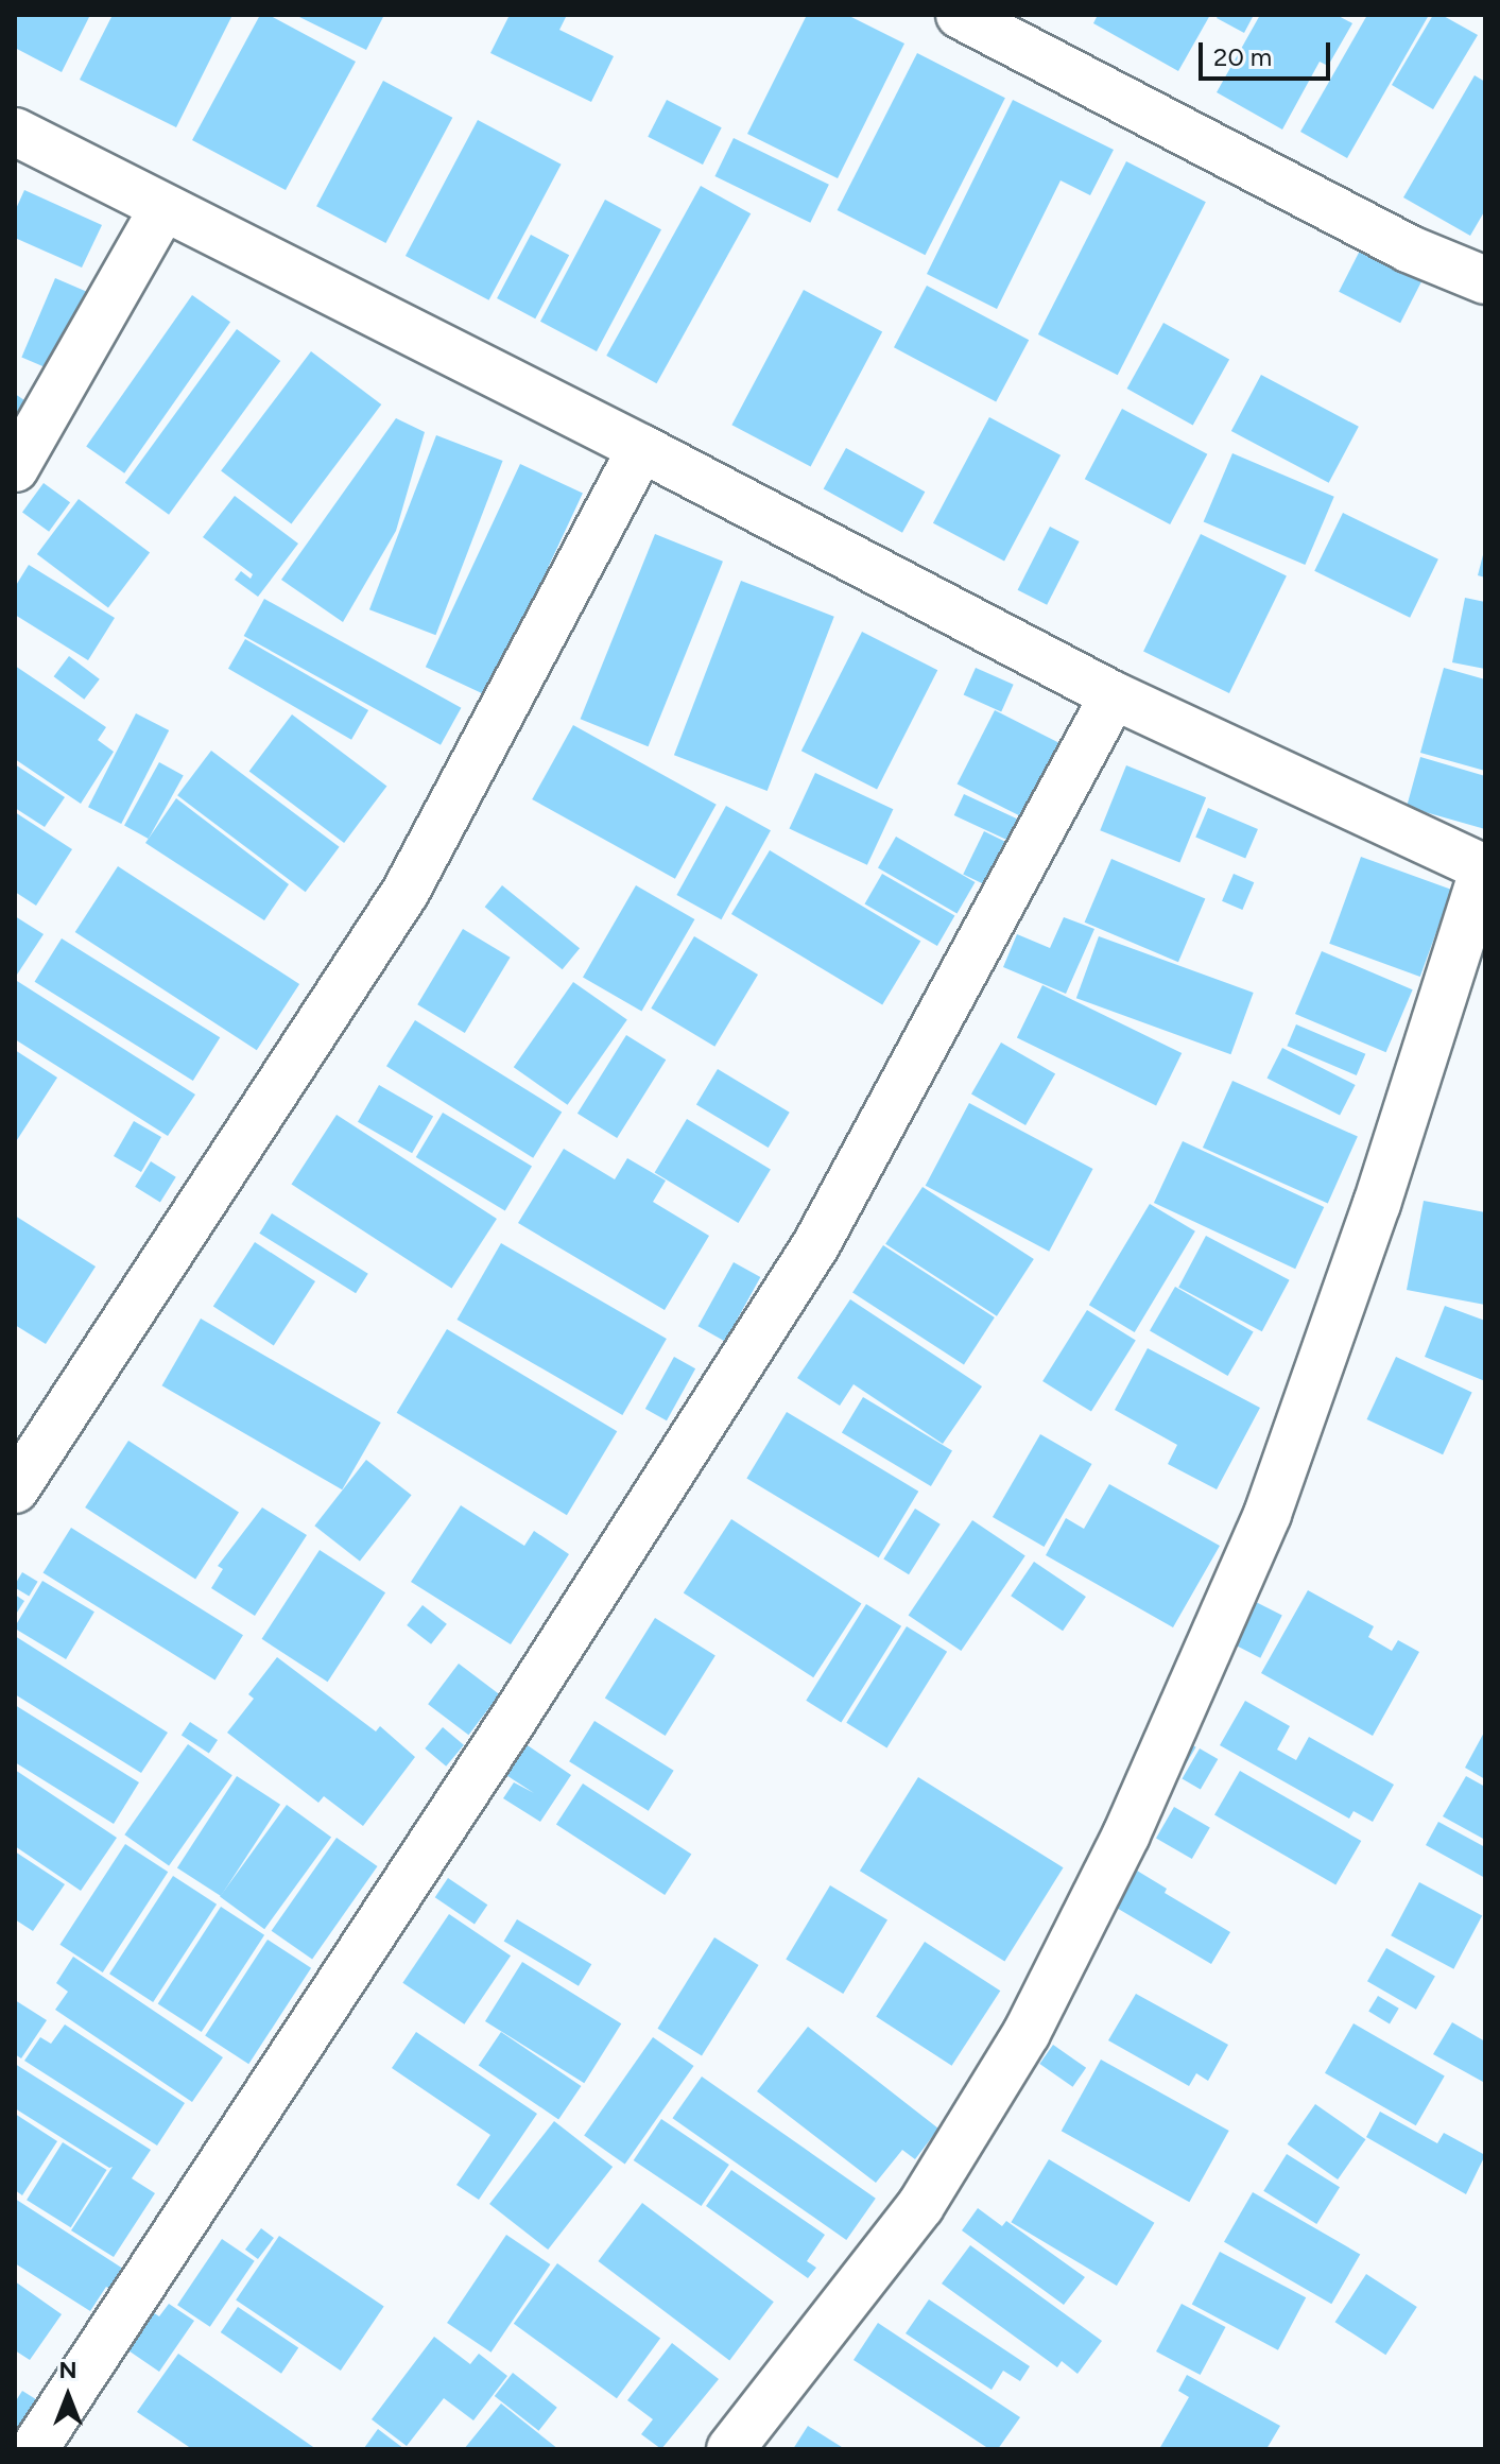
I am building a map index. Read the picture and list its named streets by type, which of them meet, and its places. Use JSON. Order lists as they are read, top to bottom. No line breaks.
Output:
{"scale_bar":"20 m","north":"top"}
